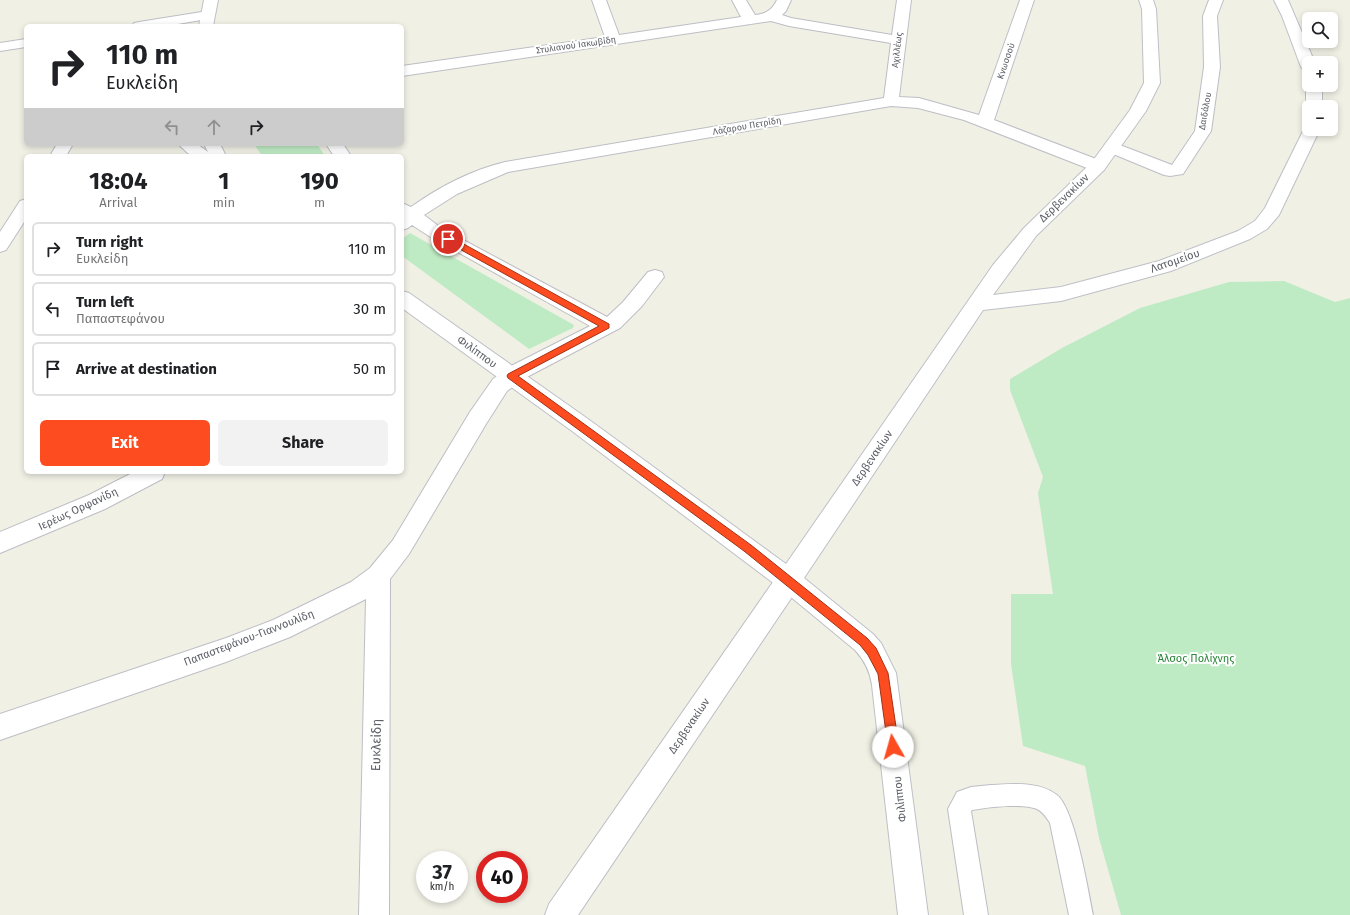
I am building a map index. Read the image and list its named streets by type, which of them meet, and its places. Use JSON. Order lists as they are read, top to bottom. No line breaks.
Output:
{"streets":{"street":["Στυλιανού Ιακωβίδη","Αχιλλέως","Κνωσσού","Δαιδάλου","Λάζαρου Πετρίδη","Δερβενακίων","Λατομείου","Φιλίππου","Ιερέως Ορφανίδη","Παπαστεφάνου-Γιαννουλίδη","Ευκλείδη"]},"crossings":[["Αχιλλέως","Λάζαρου Πετρίδη"],["Κνωσσού","Λάζαρου Πετρίδη"],["Δαιδάλου","Δερβενακίων"],["Λάζαρου Πετρίδη","Δερβενακίων"],["Δερβενακίων","Λατομείου"],["Δερβενακίων","Φιλίππου"],["Φιλίππου","Παπαστεφάνου-Γιαννουλίδη"],["Παπαστεφάνου-Γιαννουλίδη","Ευκλείδη"]],"parks":["Άλσος Πολίχνης"],"page":{"map_buttons":["+","−"],"turn":["110 m","Ευκλείδη"],"eta":["18:04","Arrival","1","min","190","m"],"list":[{"name":"Turn right","note":"Ευκλείδη","value":"110 m"},{"name":"Turn left","note":"Παπαστεφάνου","value":"30 m"},{"name":"Arrive at destination","value":"50 m"}],"buttons":["Exit","Share"],"speed":"37 km/h","limit":"40"}}
